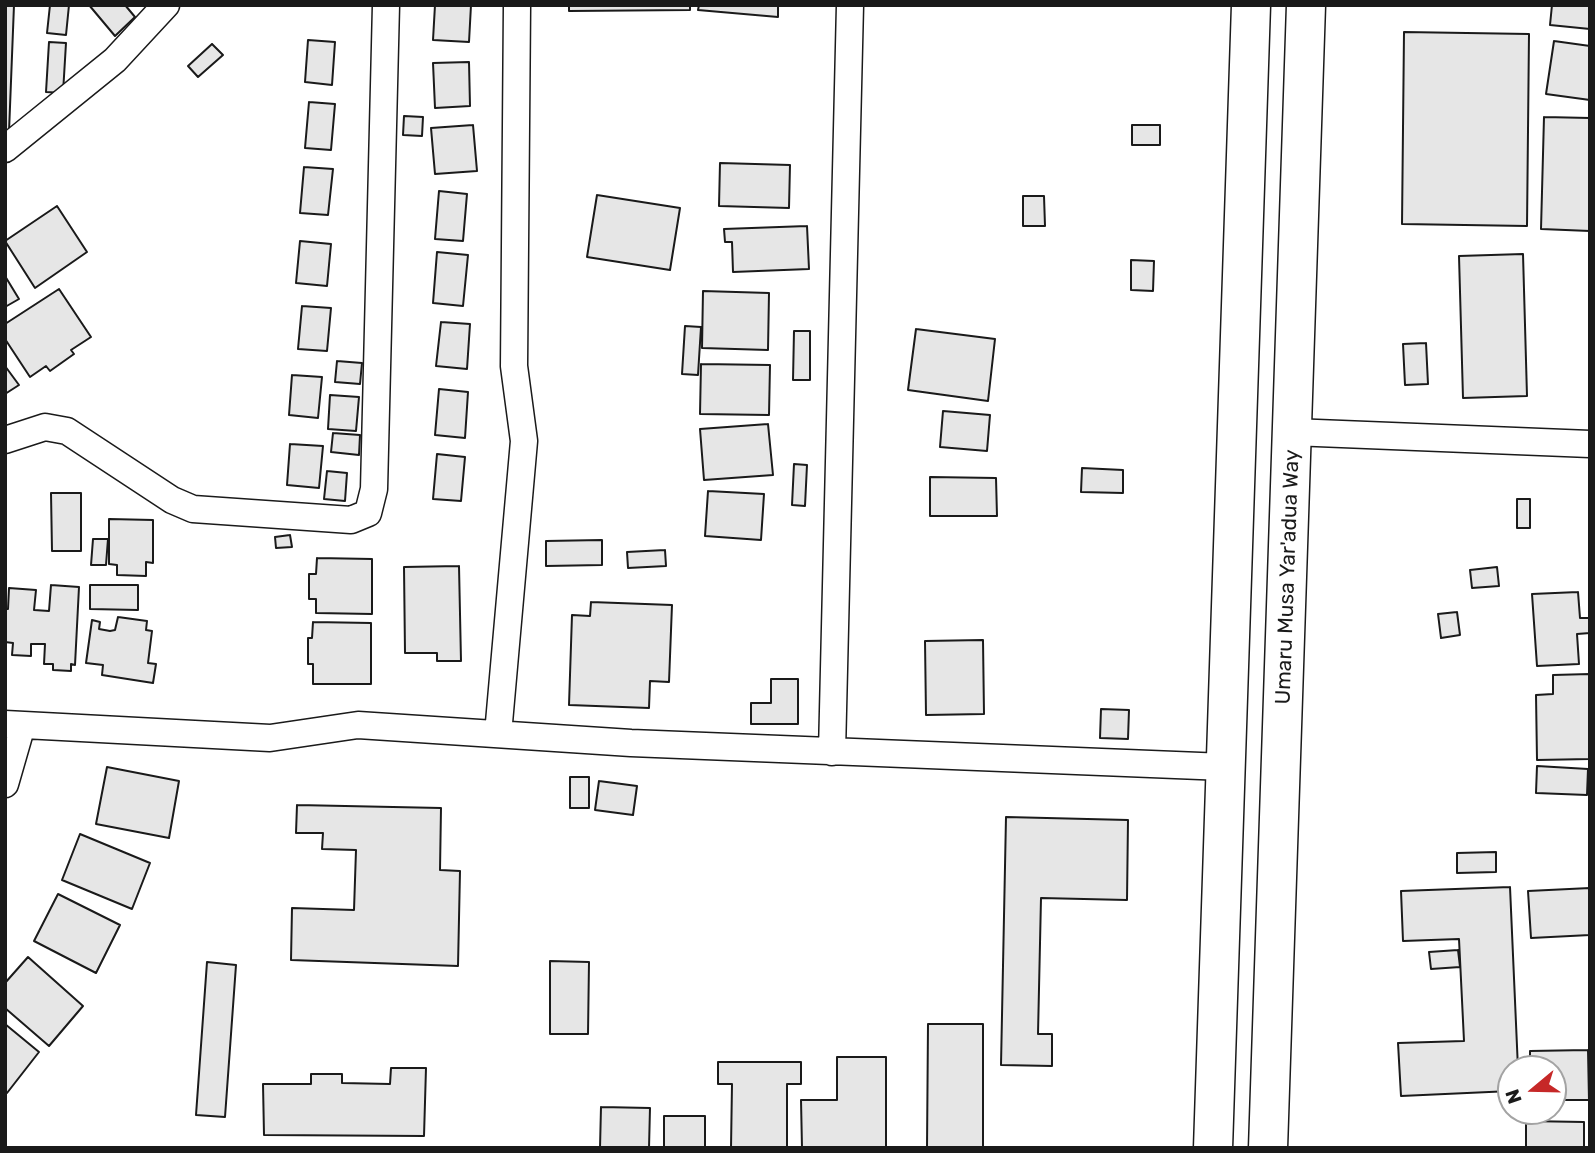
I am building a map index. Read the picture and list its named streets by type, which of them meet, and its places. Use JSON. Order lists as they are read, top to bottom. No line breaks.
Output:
{"streets":{"main road":["Umaru Musa Yar'adua Way"]},"north":"left"}
